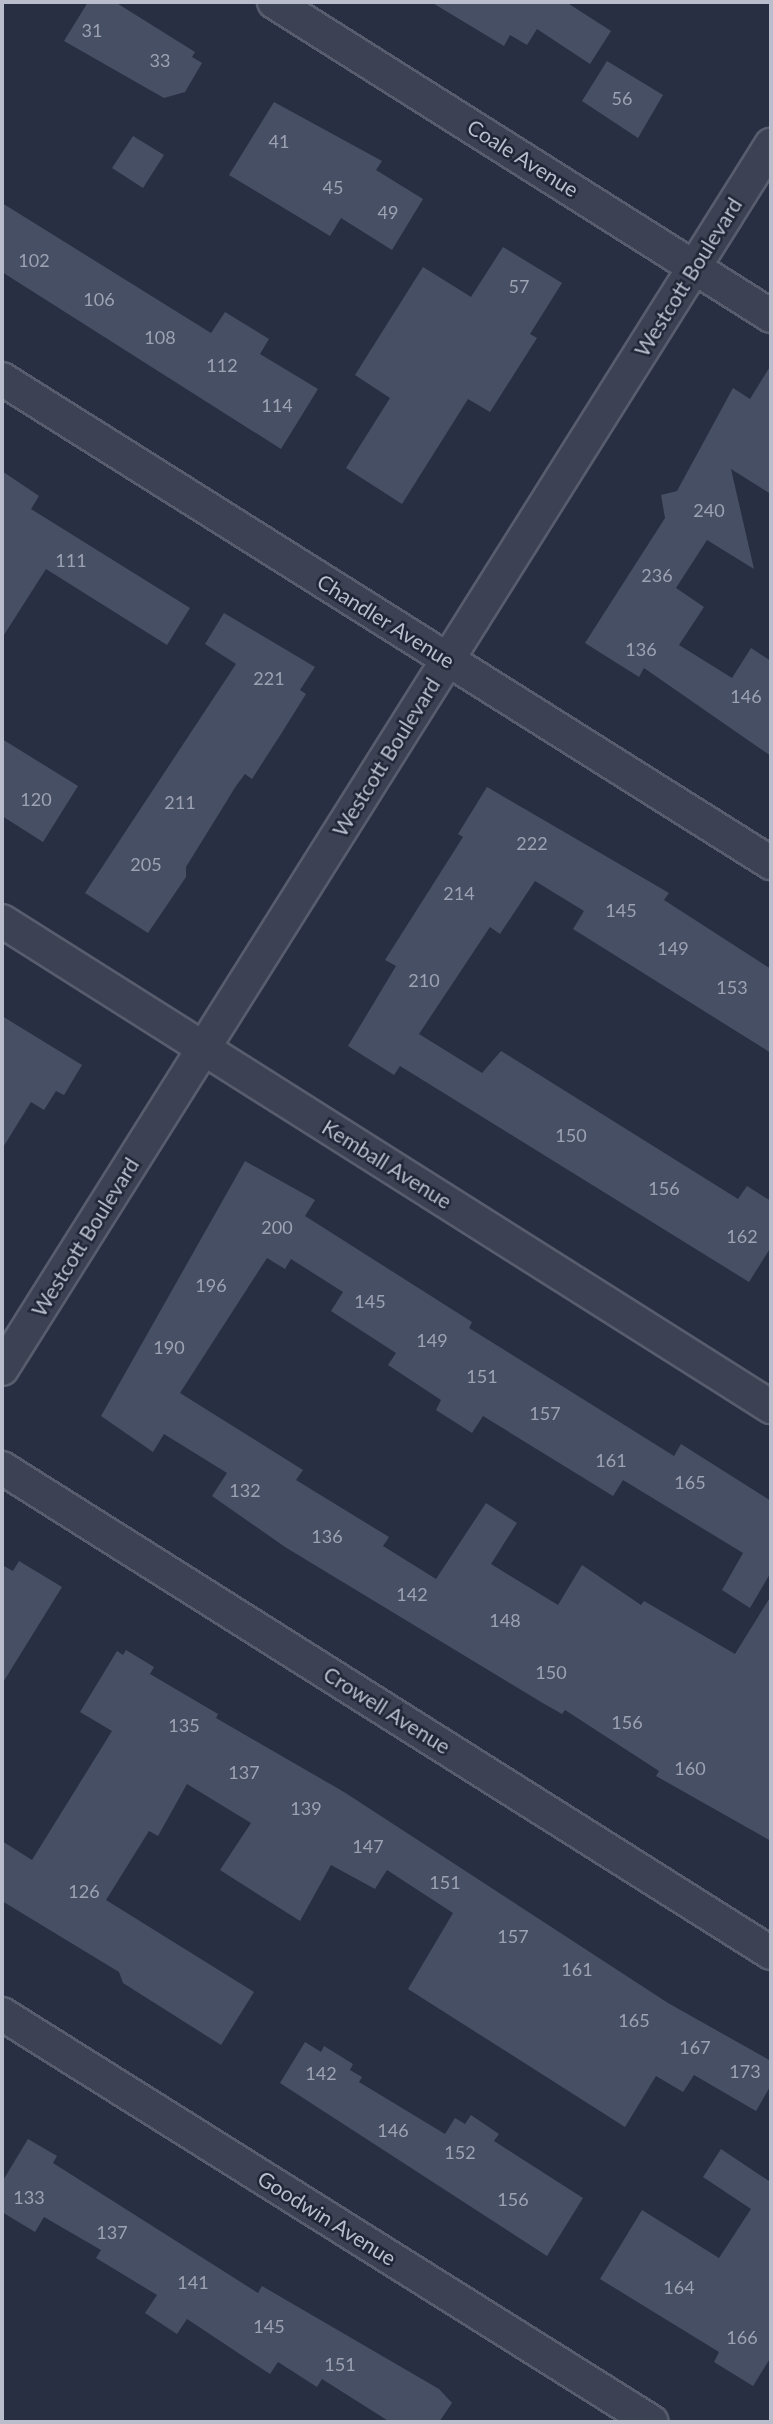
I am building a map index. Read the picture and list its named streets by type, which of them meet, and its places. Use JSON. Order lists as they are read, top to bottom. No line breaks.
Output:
{"streets":{"street":["Coale Avenue","Westcott Boulevard","Chandler Avenue","Kemball Avenue","Crowell Avenue","Goodwin Avenue"]},"crossings":[["Coale Avenue","Westcott Boulevard"],["Westcott Boulevard","Chandler Avenue"],["Westcott Boulevard","Kemball Avenue"]],"house_numbers":["31","33","56","41","45","49","102","57","106","108","112","114","240","111","236","136","221","146","120","211","222","205","214","145","149","210","153","150","156","200","162","196","145","149","190","151","157","161","165","132","136","142","148","150","156","135","160","137","139","147","151","126","157","161","165","167","173","142","146","152","133","156","137","141","164","145","166","151"]}
